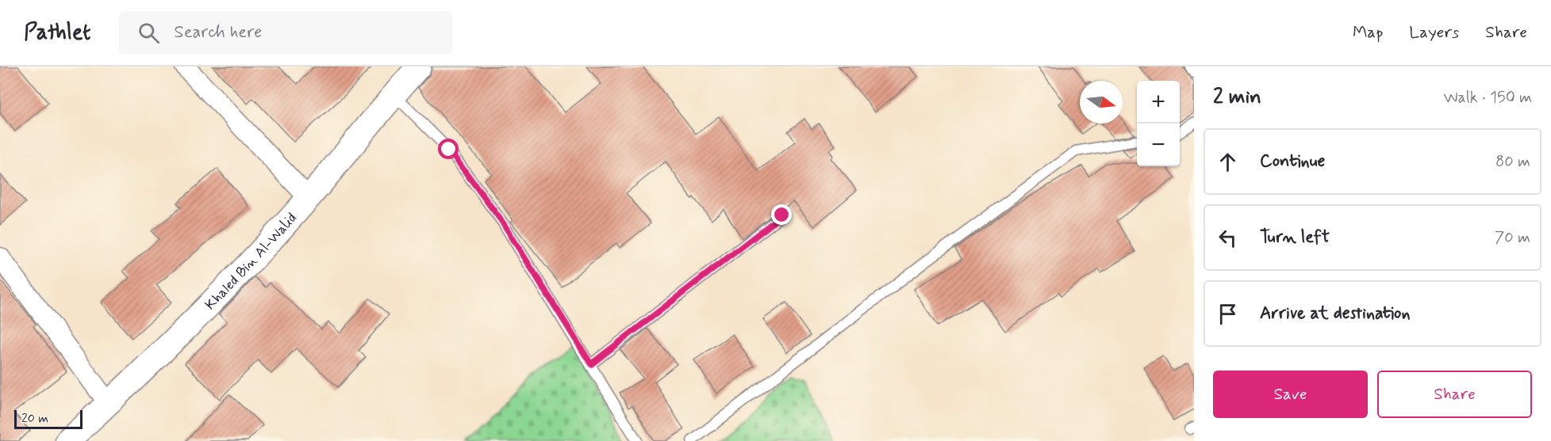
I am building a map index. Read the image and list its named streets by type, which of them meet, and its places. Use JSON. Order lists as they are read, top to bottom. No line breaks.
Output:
{"streets":{"street":["Khaled Bin Al-Walid"]},"scale_bar":"20 m","north":"right","page":{"header":"Pathlet","search":"Search here","nav":["Map","Layers","Share"],"heading":["2 min","Walk · 150 m"],"map_buttons":["+","−"],"list":[["Continue","80 m"],["Turn left","70 m"],"Arrive at destination"],"buttons":["Save","Share"],"scale":"20 m"}}
